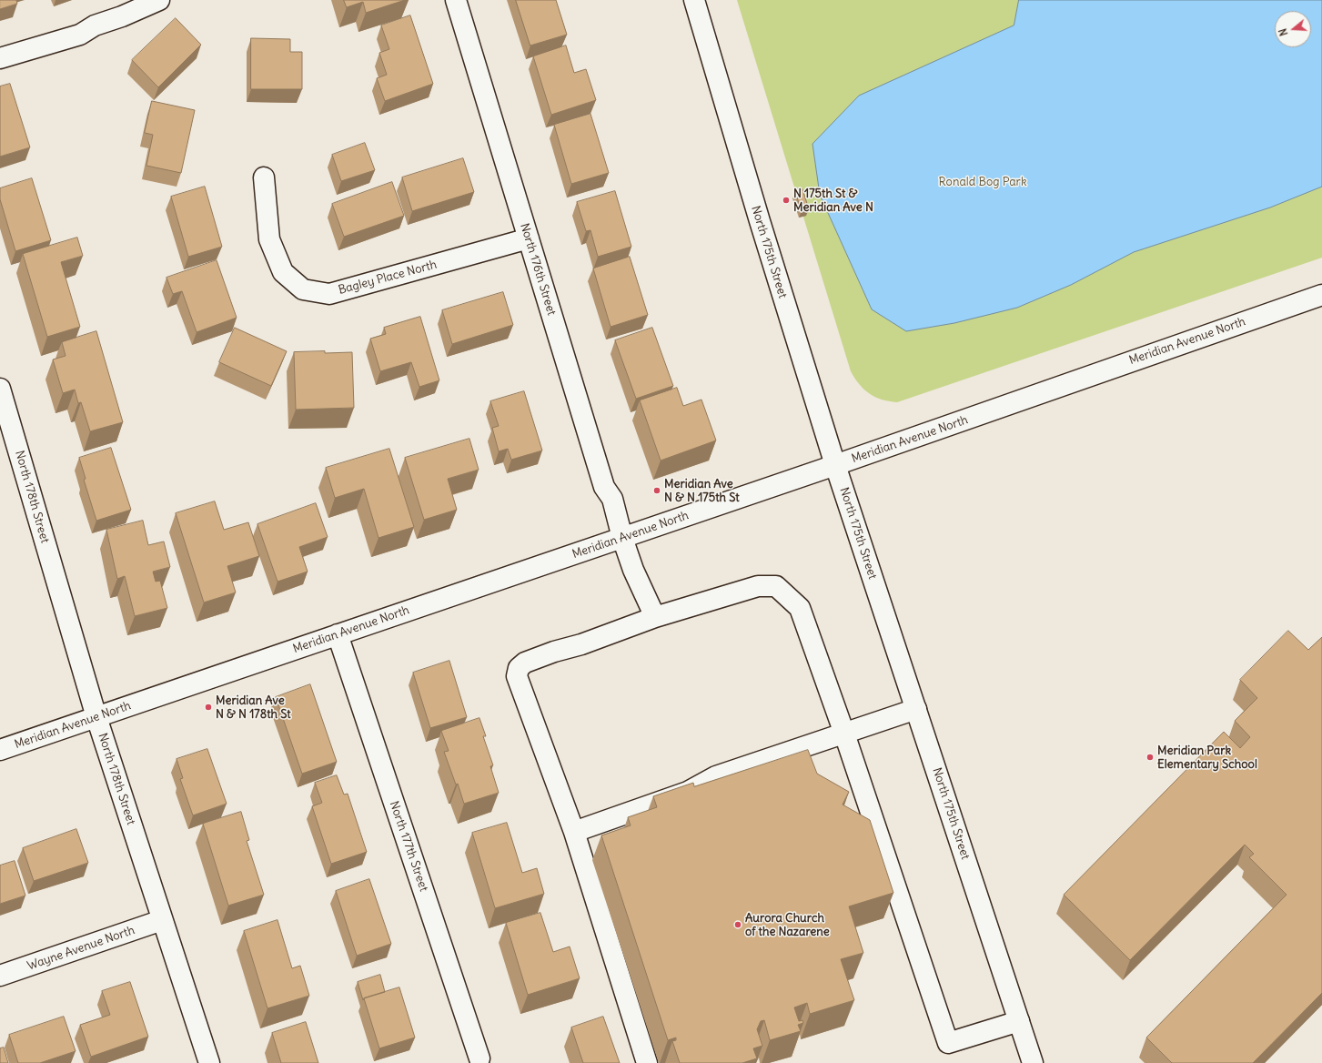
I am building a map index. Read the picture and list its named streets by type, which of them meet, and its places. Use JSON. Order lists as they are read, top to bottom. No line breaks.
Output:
{"streets":{"street":["North 175th Street","North 176th Street","Bagley Place North","Meridian Avenue North","North 178th Street","North 177th Street","Wayne Avenue North"]},"crossings":[["North 175th Street","Meridian Avenue North"],["North 176th Street","Bagley Place North"],["North 176th Street","Meridian Avenue North"],["Meridian Avenue North","North 178th Street"],["Meridian Avenue North","North 177th Street"],["North 178th Street","Wayne Avenue North"]],"parks":["Ronald Bog Park"],"places":["N 175th St & Meridian Ave N","Meridian Ave N & N 175th St","Meridian Ave N & N 178th St","Meridian Park Elementary School","Aurora Church of the Nazarene"],"north":"left"}
